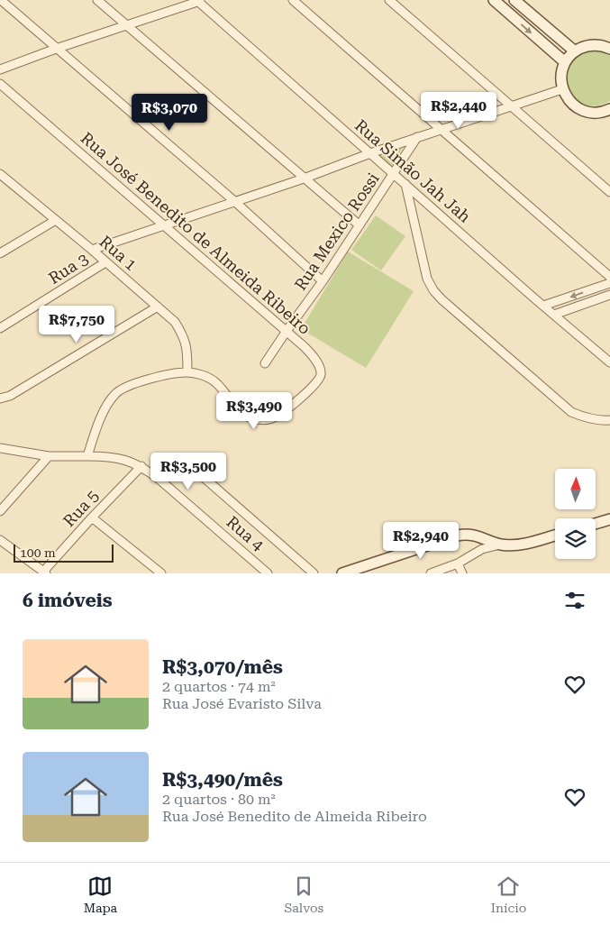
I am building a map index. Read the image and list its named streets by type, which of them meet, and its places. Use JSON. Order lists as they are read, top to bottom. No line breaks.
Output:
{"streets":{"street":["Rua Simão Jah Jah","Rua Mexico Rossi","Rua José Benedito de Almeida Ribeiro","Rua 1","Rua 3","Rua 5","Rua 4"]},"crossings":[["Rua Simão Jah Jah","Rua Mexico Rossi"],["Rua Mexico Rossi","Rua José Benedito de Almeida Ribeiro"],["Rua José Benedito de Almeida Ribeiro","Rua 1"],["Rua 1","Rua 3"],["Rua 5","Rua 4"]],"scale_bar":"100 m","north":"top","page":{"price":["R$2,440","R$3,070","R$7,750","R$3,490","R$3,500","R$2,940"],"scale":"100 m","heading":"6 imóveis","list":[{"name":"R$3,070/mês","note":"2 quartos · 74 m² · Rua José Evaristo Silva"},{"name":"R$3,490/mês","note":"2 quartos · 80 m² · Rua José Benedito de Almeida Ribeiro"}],"tabs":["Mapa","Salvos","Início"]}}
